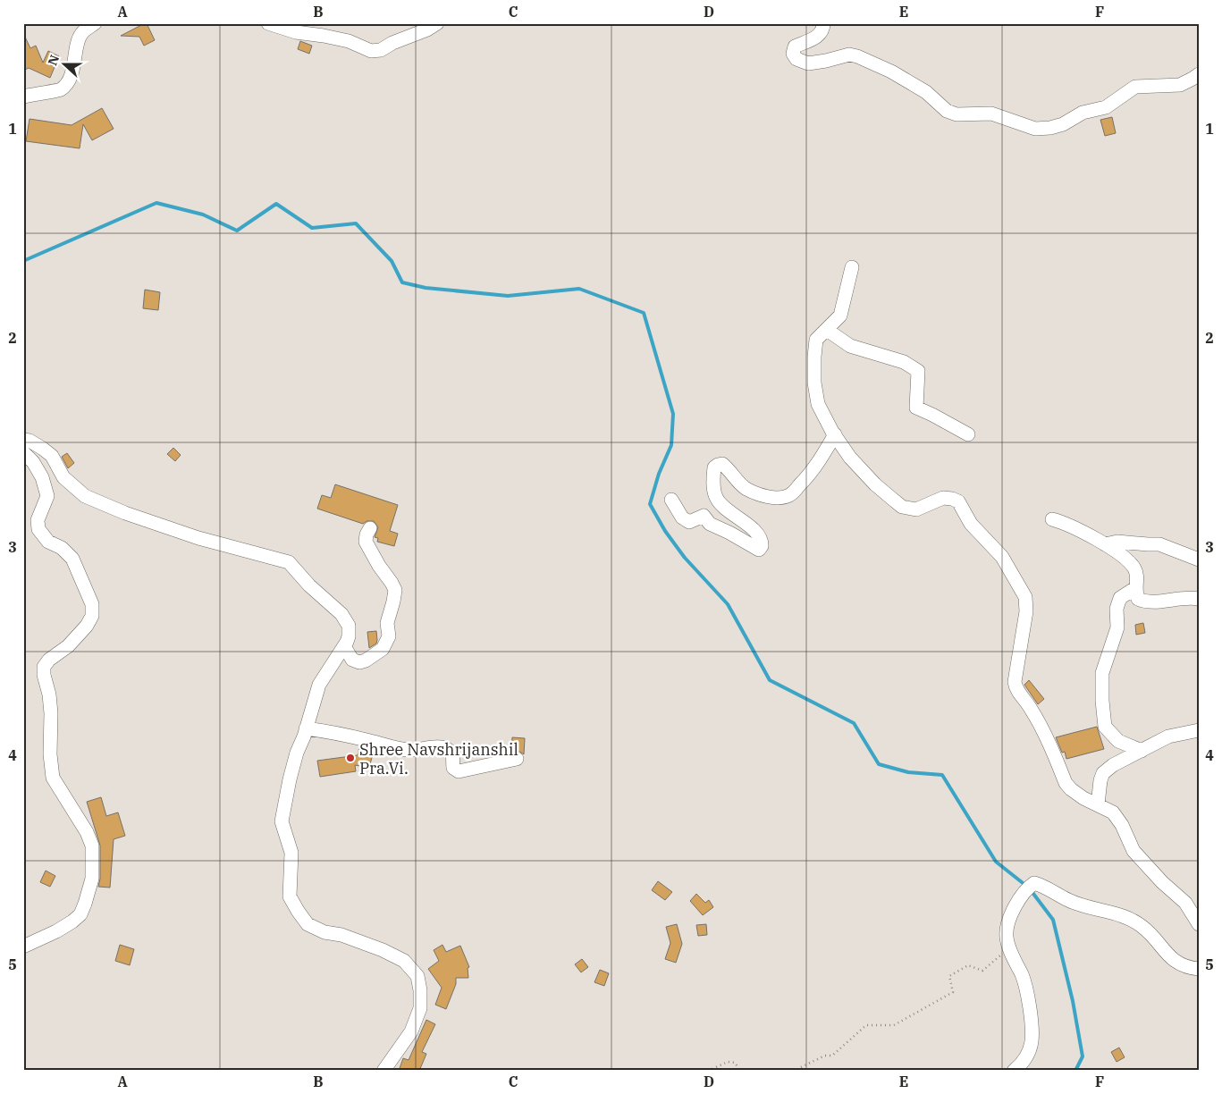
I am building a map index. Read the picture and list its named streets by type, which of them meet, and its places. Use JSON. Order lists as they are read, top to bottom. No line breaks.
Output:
{"places":["Shree Navshrijanshil Pra.Vi."],"north":"left","grid":{"columns":["A","B","C","D","E","F"],"rows":["1","2","3","4","5"]}}
